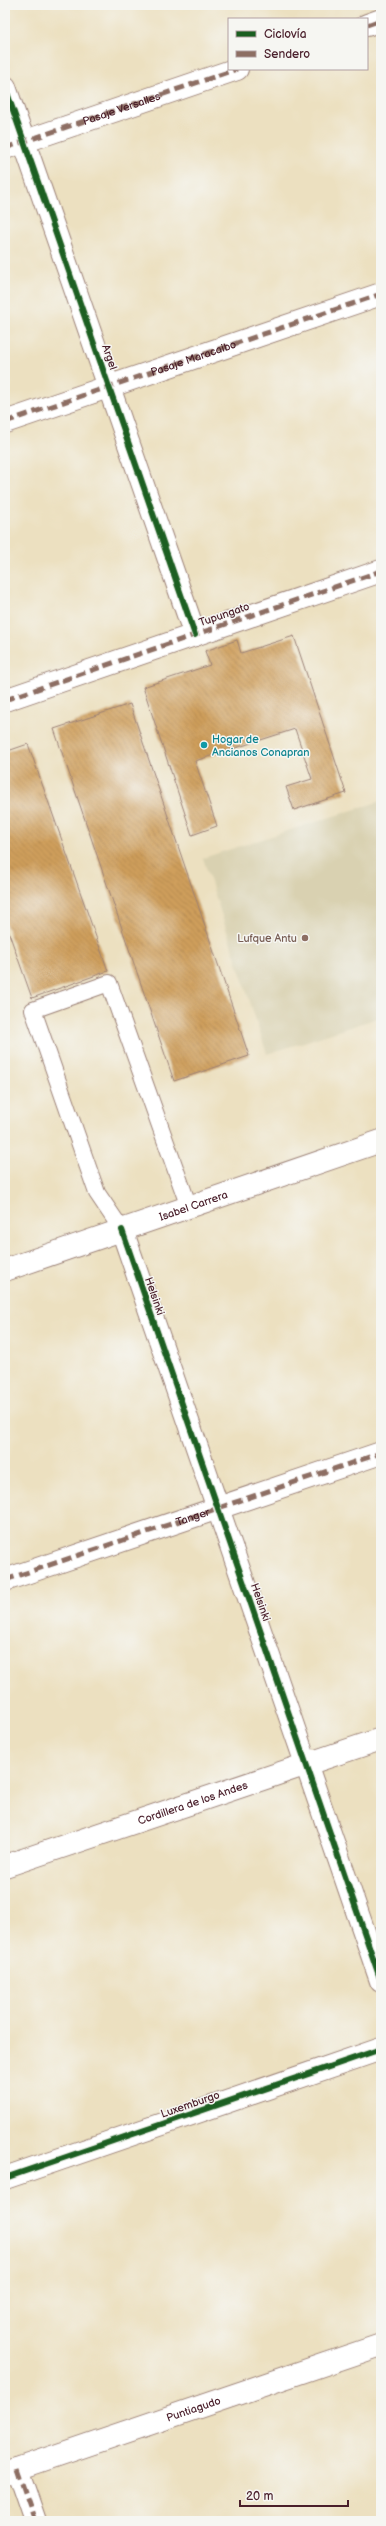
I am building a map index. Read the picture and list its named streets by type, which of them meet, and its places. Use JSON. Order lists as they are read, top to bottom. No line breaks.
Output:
{"streets":{"street":["Pasaje Versalles","Argel","Pasaje Maracaibo","Tupungato","Isabel Carrera","Helsinki","Tanger","Cordillera de los Andes","Luxemburgo","Puntiagudo"]},"crossings":[["Pasaje Versalles","Argel"],["Argel","Pasaje Maracaibo"],["Argel","Tupungato"],["Isabel Carrera","Helsinki"],["Helsinki","Tanger"],["Helsinki","Cordillera de los Andes"]],"places":["Hogar de Ancianos Conapran","Lufque Antu"],"legend":["Ciclovía","Sendero"],"scale_bar":"20 m"}
